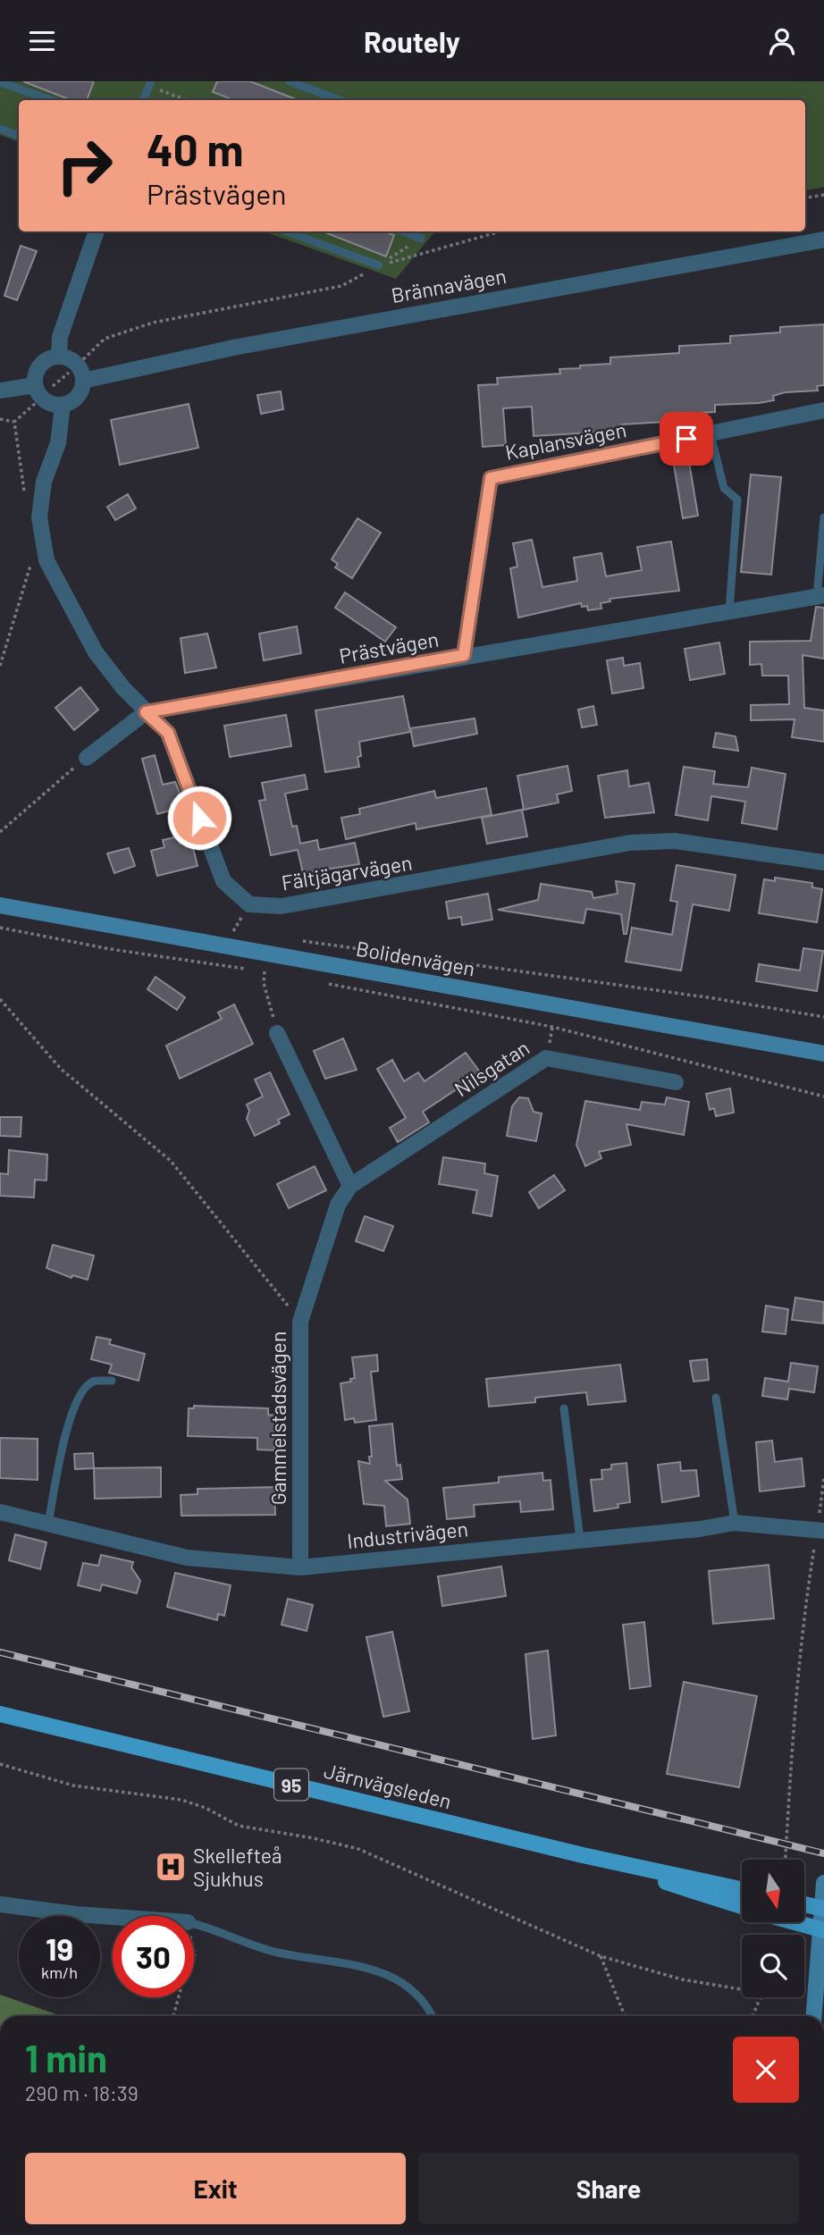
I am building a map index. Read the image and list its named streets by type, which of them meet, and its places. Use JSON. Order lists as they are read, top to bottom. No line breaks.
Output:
{"streets":{"main road":["Bolidenvägen","95","Järnvägsleden"],"street":["Brännavägen","Kaplansvägen","Prästvägen","Fältjägarvägen","Nilsgatan","Gammelstadsvägen","Industrivägen"]},"crossings":[["Brännavägen","Fältjägarvägen"],["Kaplansvägen","Prästvägen"],["Prästvägen","Fältjägarvägen"],["Nilsgatan","Gammelstadsvägen"],["Gammelstadsvägen","Industrivägen"]],"places":{"hospital":["Skellefteå Sjukhus"]},"north":"bottom","page":{"header":"Routely","turn":["40 m","Prästvägen"],"speed":"19 km/h","limit":"30","heading":["1 min","290 m · 18:39"],"buttons":["Exit","Share"]}}
